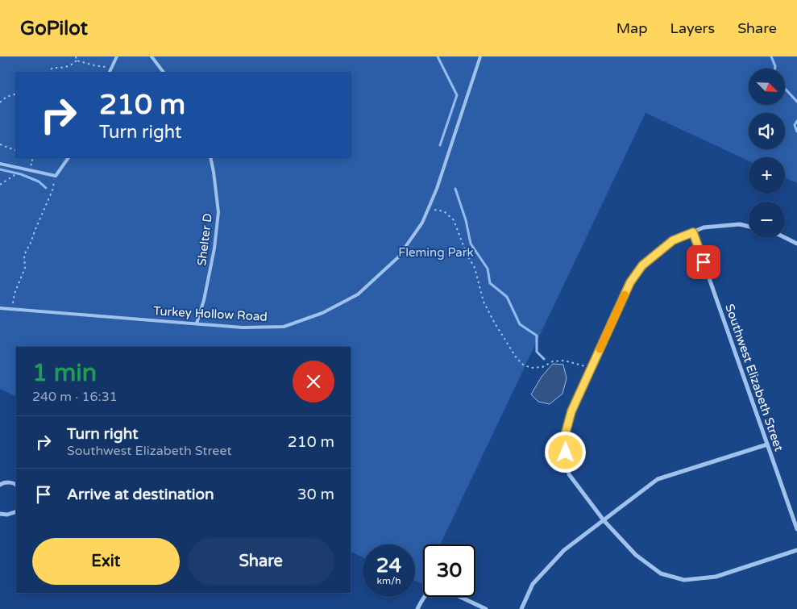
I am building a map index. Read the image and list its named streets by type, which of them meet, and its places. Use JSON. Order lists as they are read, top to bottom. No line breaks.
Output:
{"streets":{"street":["Southwest Elizabeth Street"],"lane":["Shelter D","Turkey Hollow Road"]},"crossings":[["Shelter D","Turkey Hollow Road"]],"parks":["Fleming Park"],"north":"bottom right","page":{"header":"GoPilot","nav":["Map","Layers","Share"],"map_buttons":["+","−"],"turn":["210 m","Turn right"],"heading":["1 min","240 m · 16:31"],"list":[{"name":"Turn right","note":"Southwest Elizabeth Street","value":"210 m"},{"name":"Arrive at destination","value":"30 m"}],"buttons":["Exit","Share"],"speed":"24 km/h","limit":"30"}}
